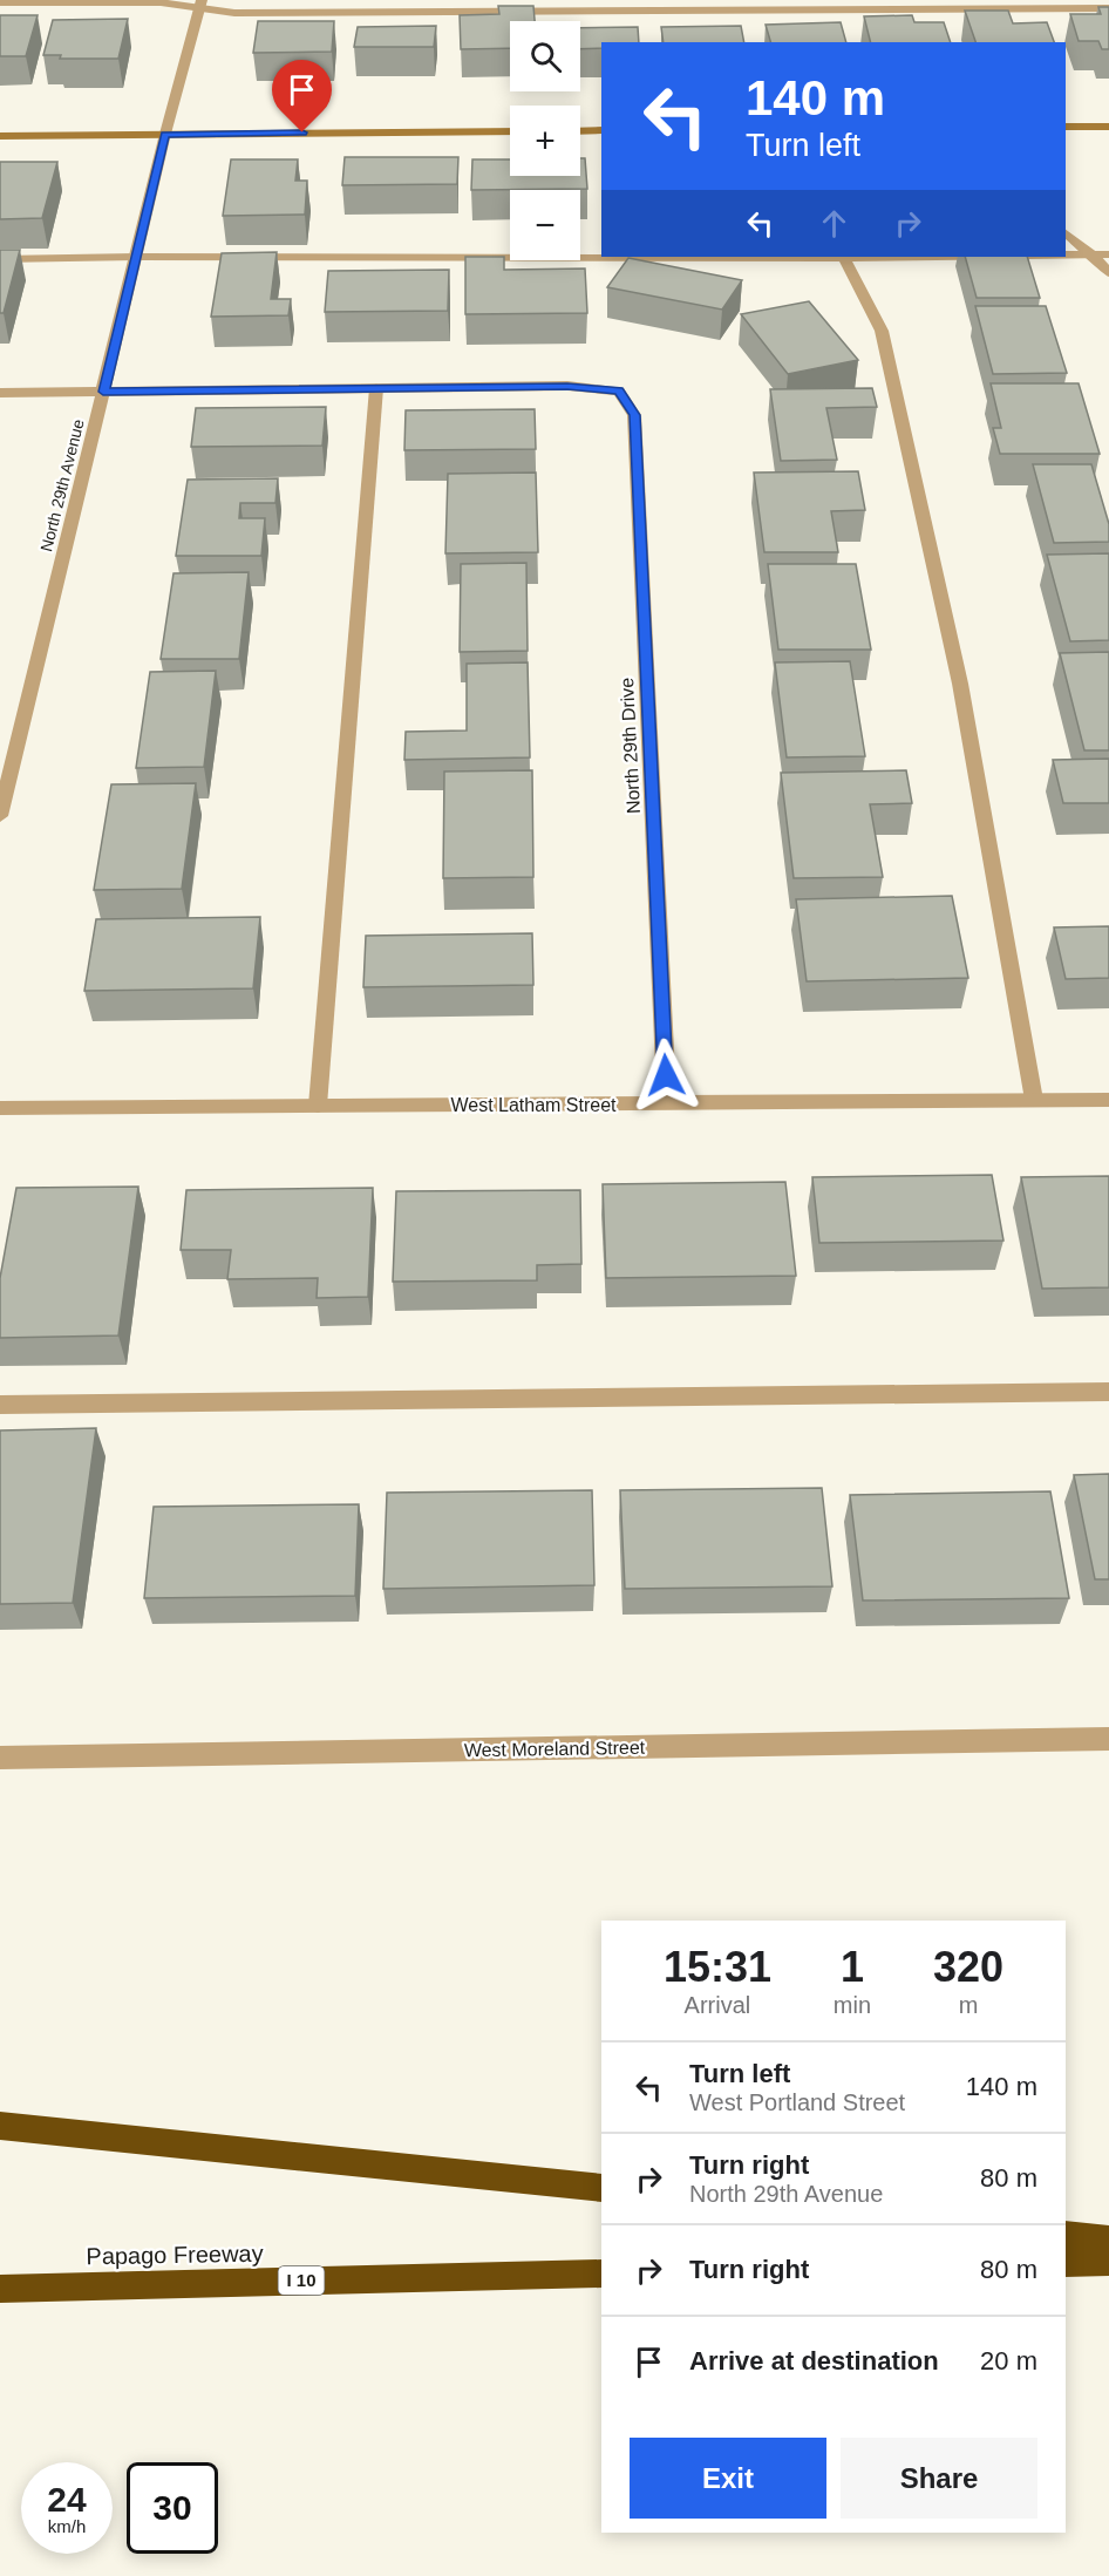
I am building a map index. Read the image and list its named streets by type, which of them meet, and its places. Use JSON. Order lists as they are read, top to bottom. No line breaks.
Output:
{"streets":{"highway":["Papago Freeway","I 10"],"street":["North 29th Avenue","North 29th Drive","West Latham Street","West Moreland Street"]},"crossings":[["North 29th Drive","West Latham Street"]],"page":{"map_buttons":["+","−"],"turn":["140 m","Turn left"],"eta":["15:31","Arrival","1","min","320","m"],"list":[{"name":"Turn left","note":"West Portland Street","value":"140 m"},{"name":"Turn right","note":"North 29th Avenue","value":"80 m"},{"name":"Turn right","value":"80 m"},{"name":"Arrive at destination","value":"20 m"}],"buttons":["Exit","Share"],"speed":"24 km/h","limit":"30"}}
